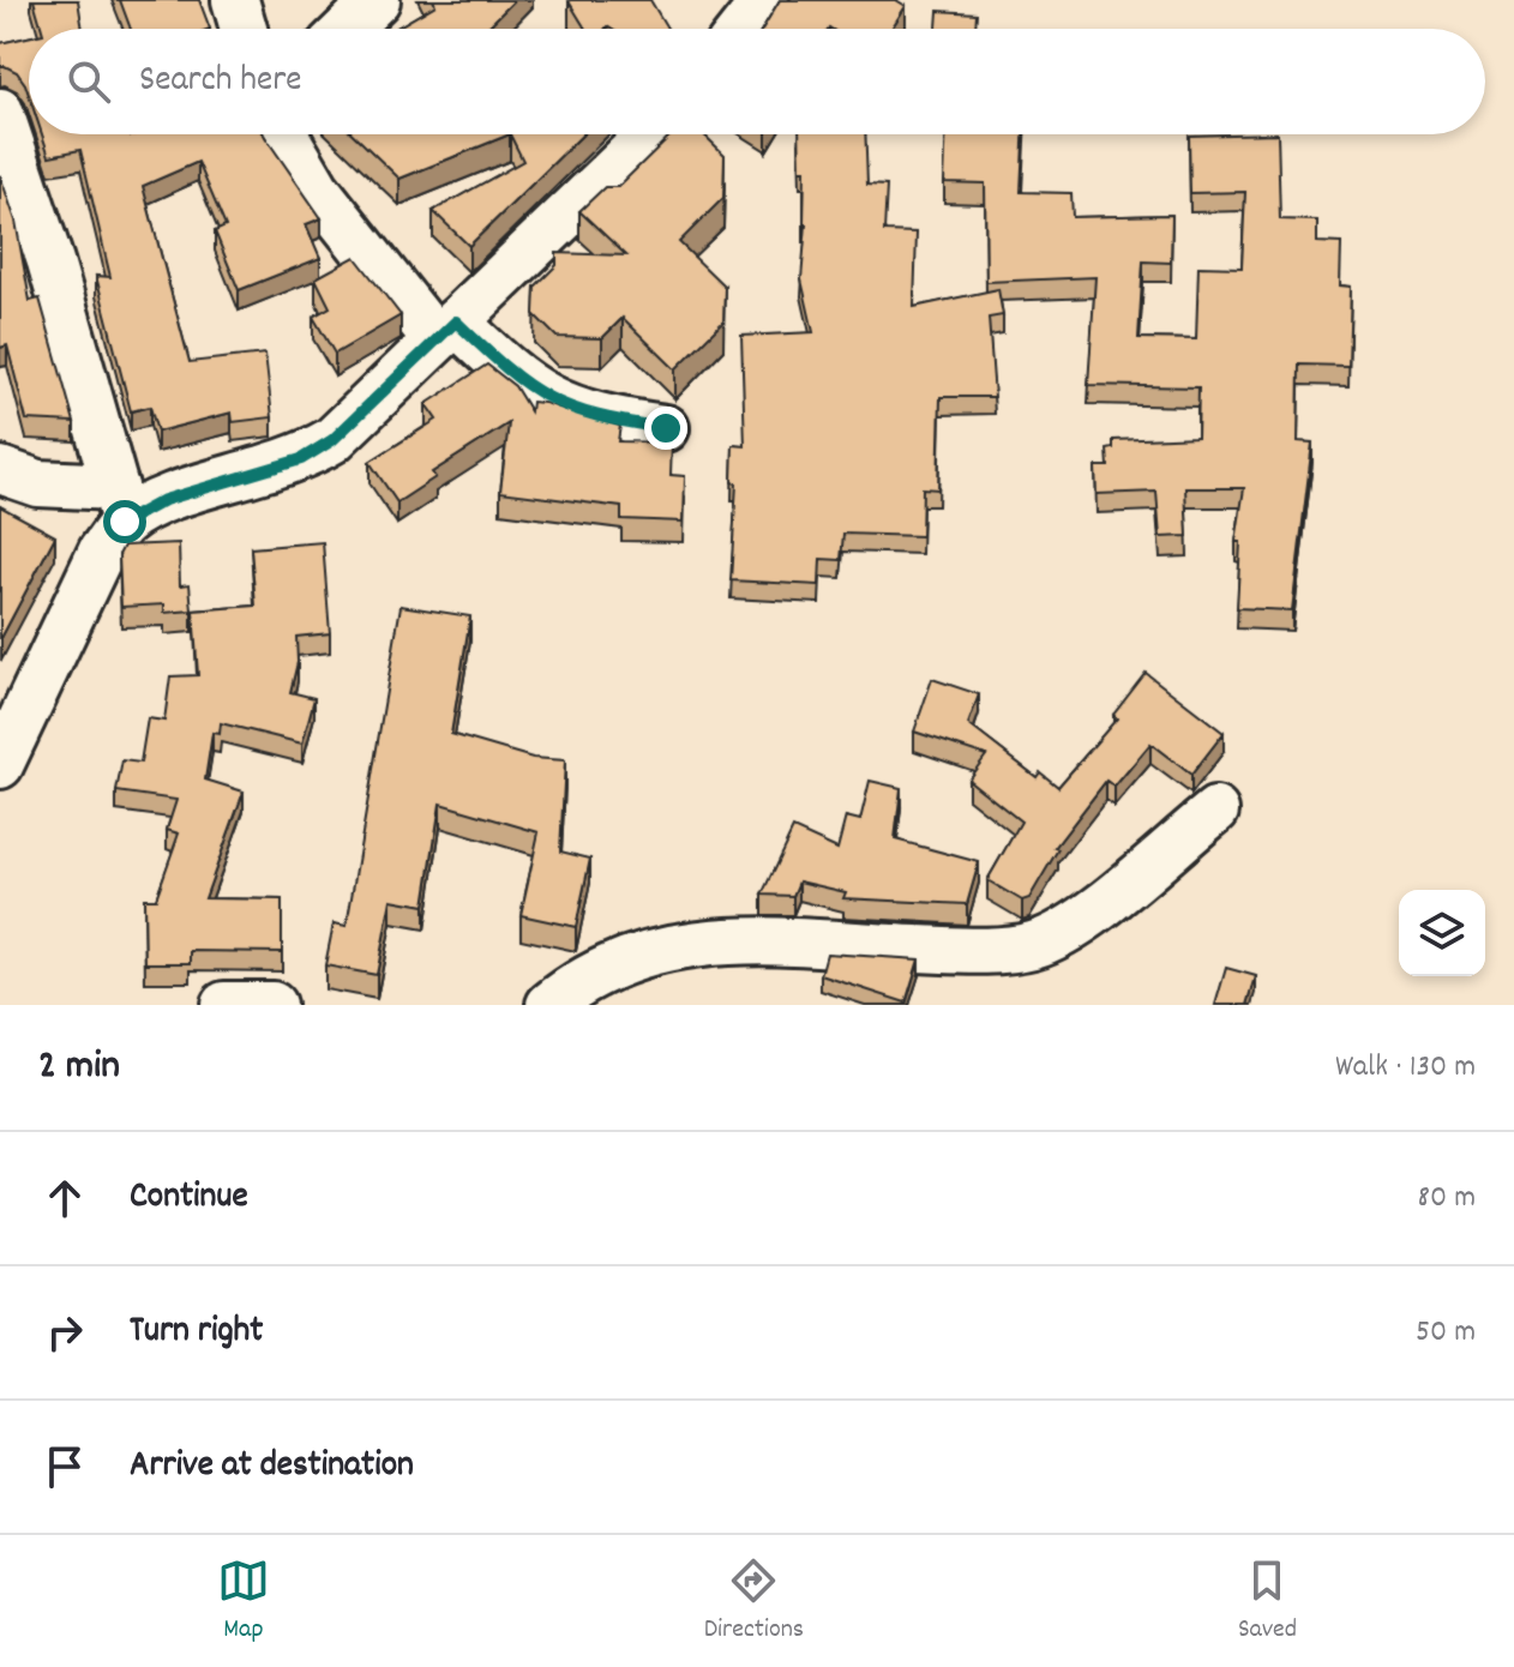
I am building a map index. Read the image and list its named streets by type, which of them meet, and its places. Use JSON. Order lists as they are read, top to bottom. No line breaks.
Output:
{"page":{"search":"Search here","heading":["2 min","Walk · 130 m"],"list":[["Continue","80 m"],["Turn right","50 m"],"Arrive at destination"],"nav":["Map","Directions","Saved"]}}
